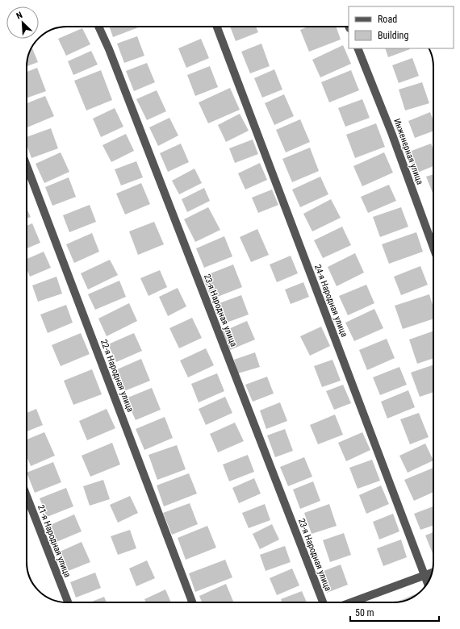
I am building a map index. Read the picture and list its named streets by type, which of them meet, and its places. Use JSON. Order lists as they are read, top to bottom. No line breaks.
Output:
{"streets":{"street":["Инженерная улица","24-я Народная улица","23-я Народная улица","22-я Народная улица","21-я Народная улица"]},"legend":["Road","Building"],"scale_bar":"50 m","north":"top left"}
